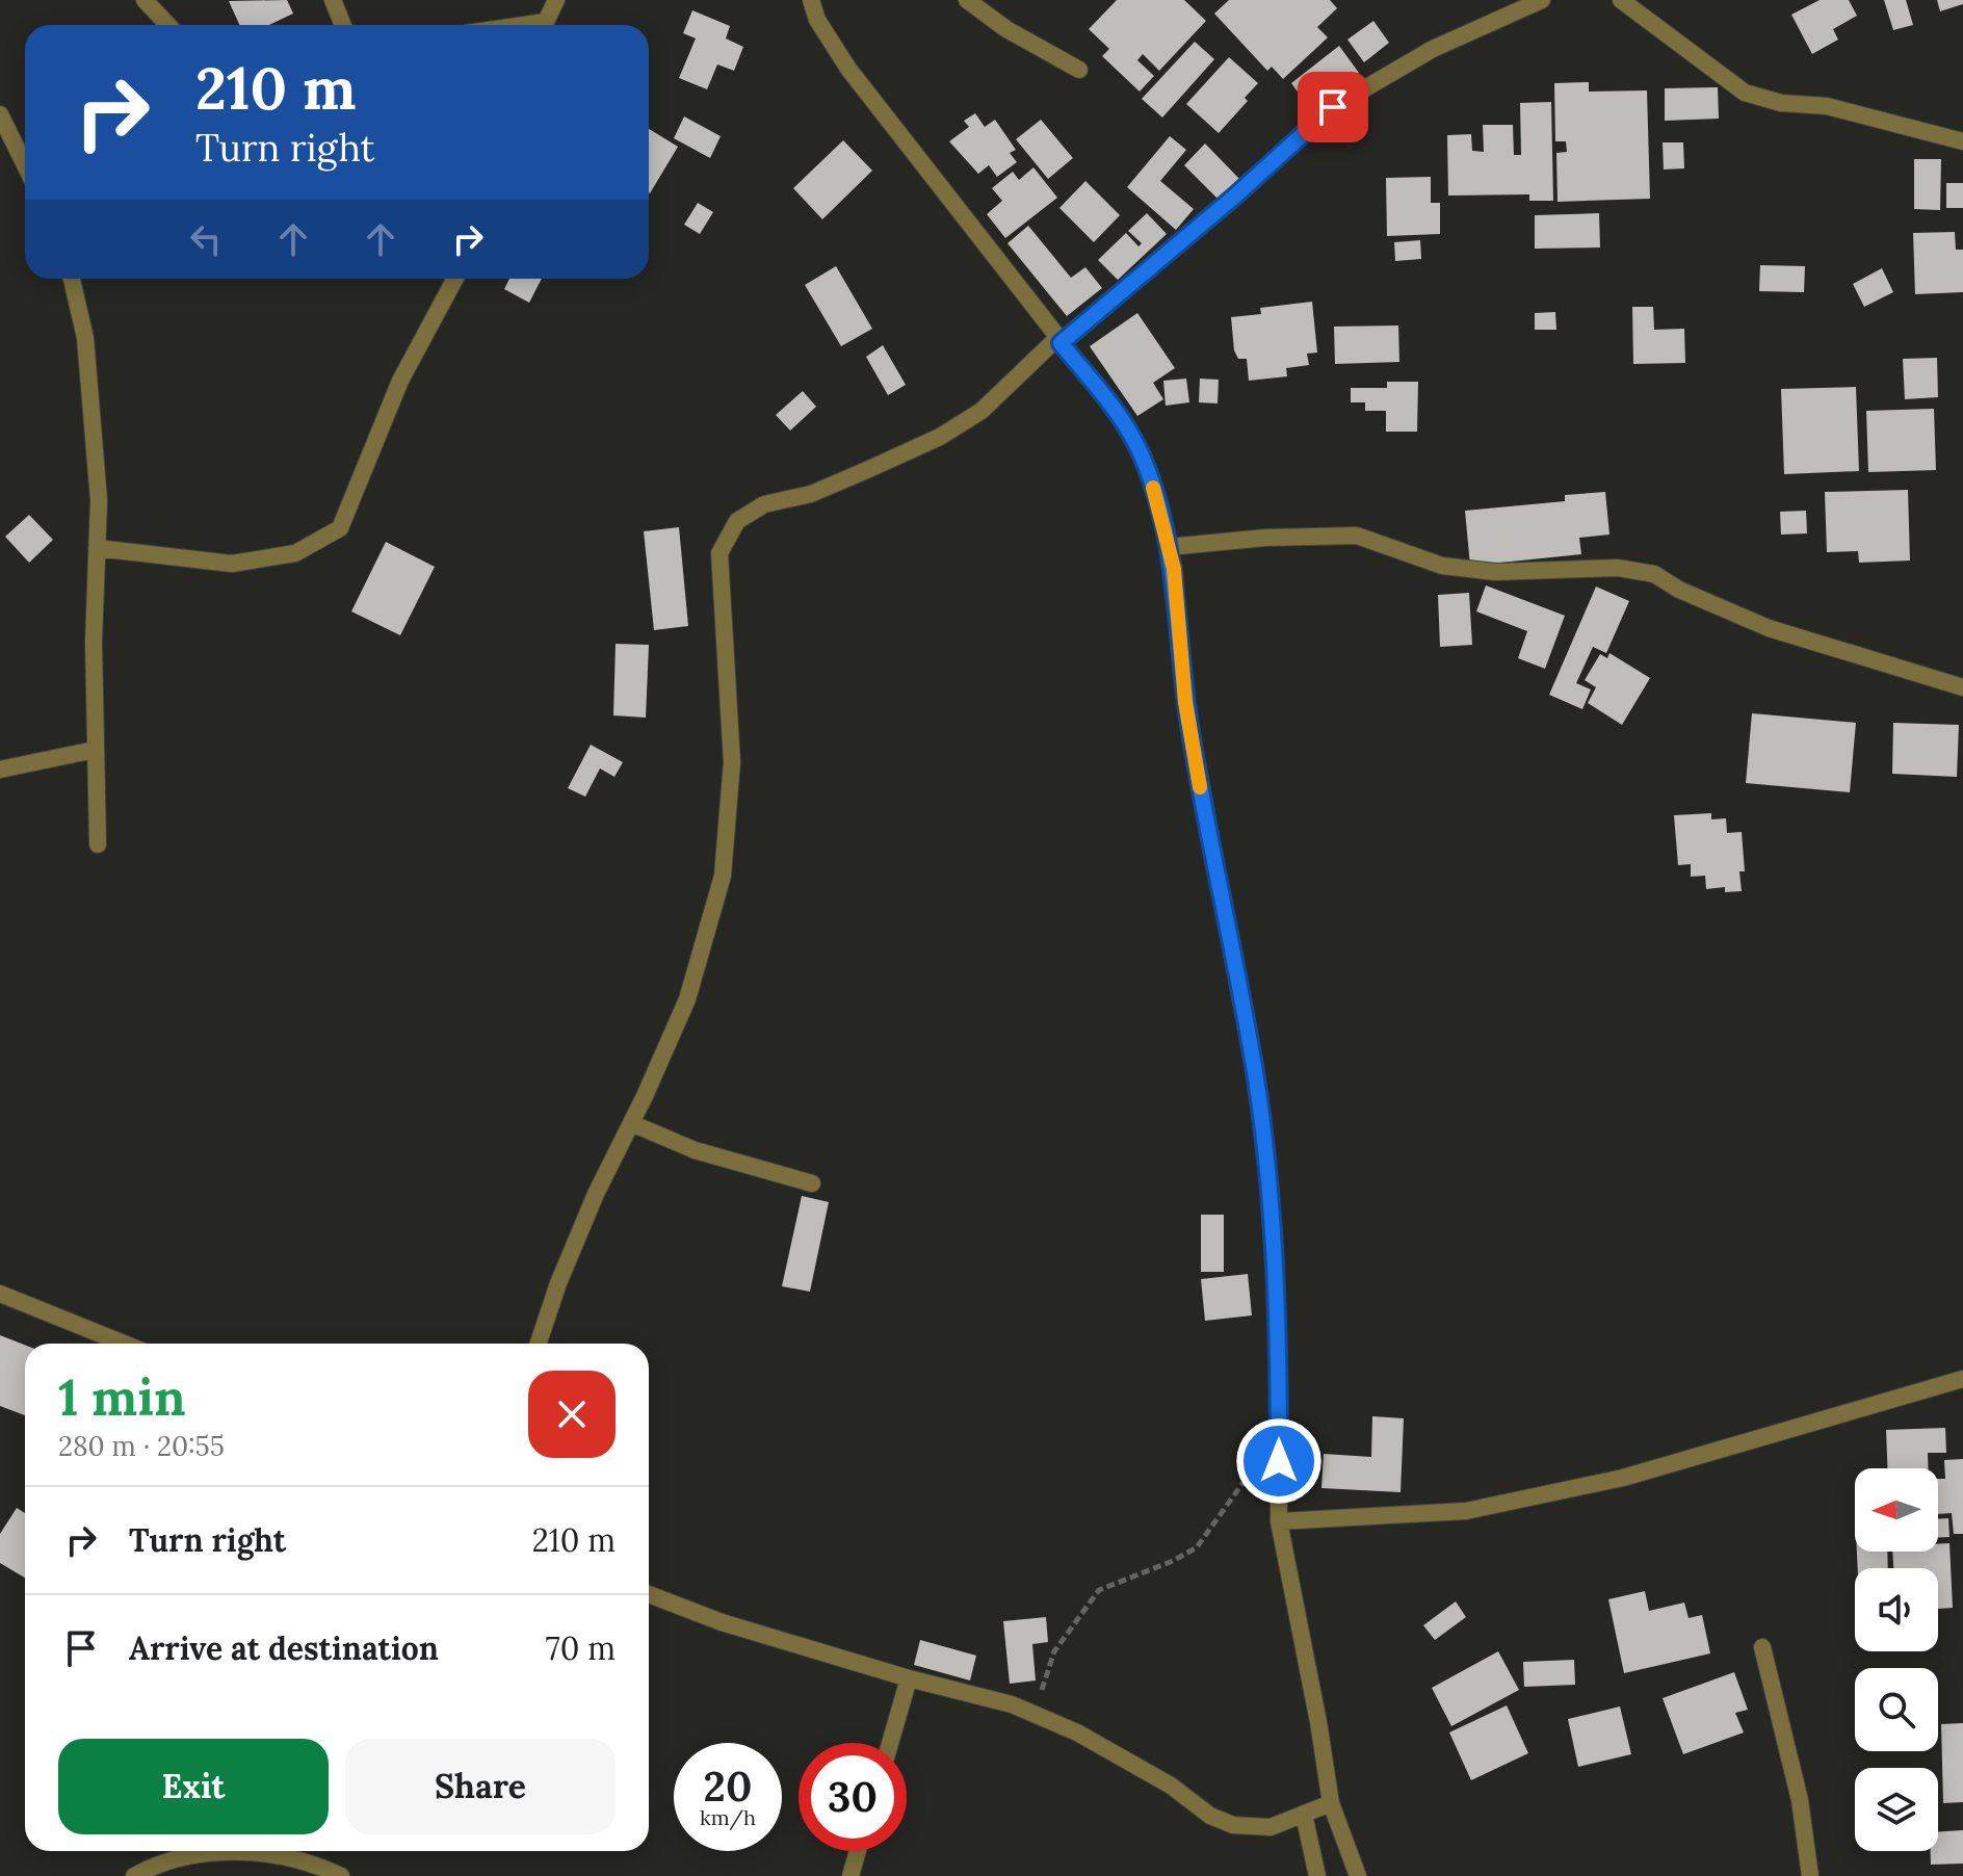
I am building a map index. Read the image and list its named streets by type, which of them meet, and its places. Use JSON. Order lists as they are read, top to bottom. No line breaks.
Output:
{"north":"left","page":{"turn":["210 m","Turn right"],"heading":["1 min","280 m · 20:55"],"list":[{"name":"Turn right","value":"210 m"},{"name":"Arrive at destination","value":"70 m"}],"buttons":["Exit","Share"],"speed":"20 km/h","limit":"30"}}
